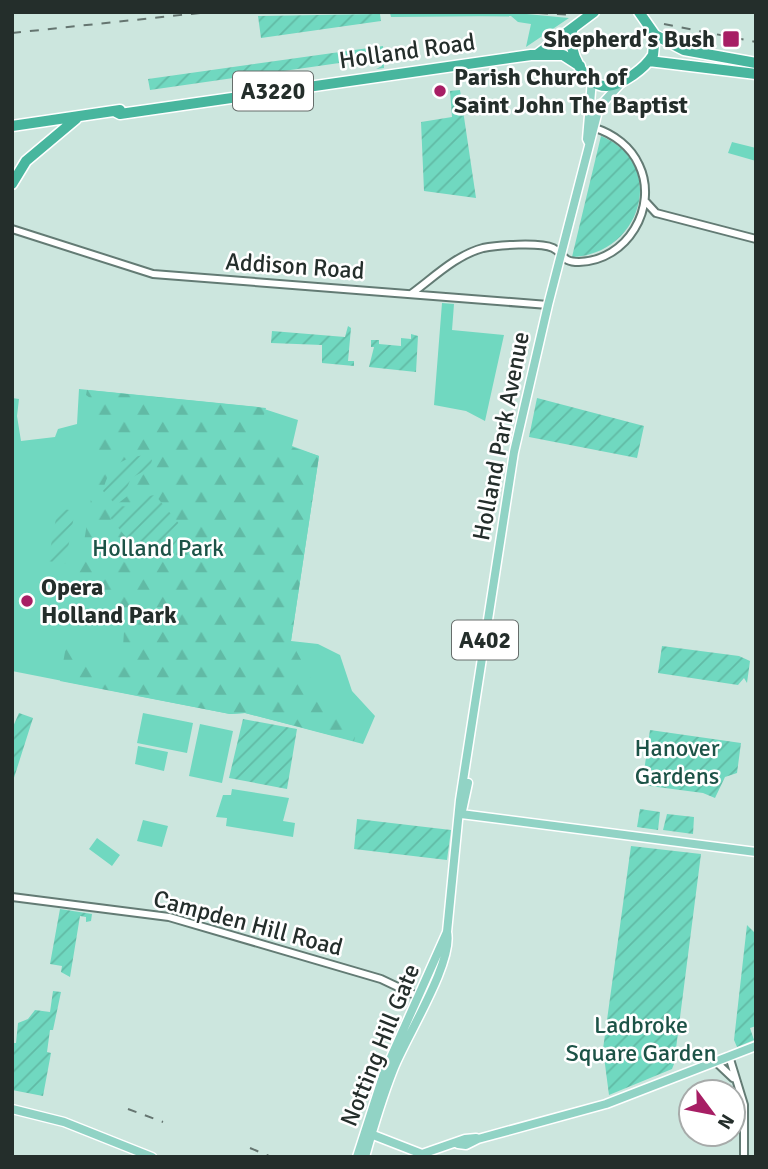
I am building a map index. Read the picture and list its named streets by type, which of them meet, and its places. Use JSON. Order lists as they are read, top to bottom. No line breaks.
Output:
{"streets":{"highway":["Holland Road","A3220"],"main road":["Holland Park Avenue","A402","Notting Hill Gate"],"street":["Addison Road","Campden Hill Road"]},"crossings":[["Holland Road","A3220"],["A3220","Holland Park Avenue"],["Addison Road","Holland Park Avenue"],["Holland Park Avenue","Notting Hill Gate"],["Campden Hill Road","Notting Hill Gate"]],"parks":["Holland Park","Hanover Gardens","Ladbroke Square Garden"],"places":{"transit":["Shepherd's Bush"],"other":["Parish Church of Saint John The Baptist","Opera Holland Park"]},"north":"bottom right"}
